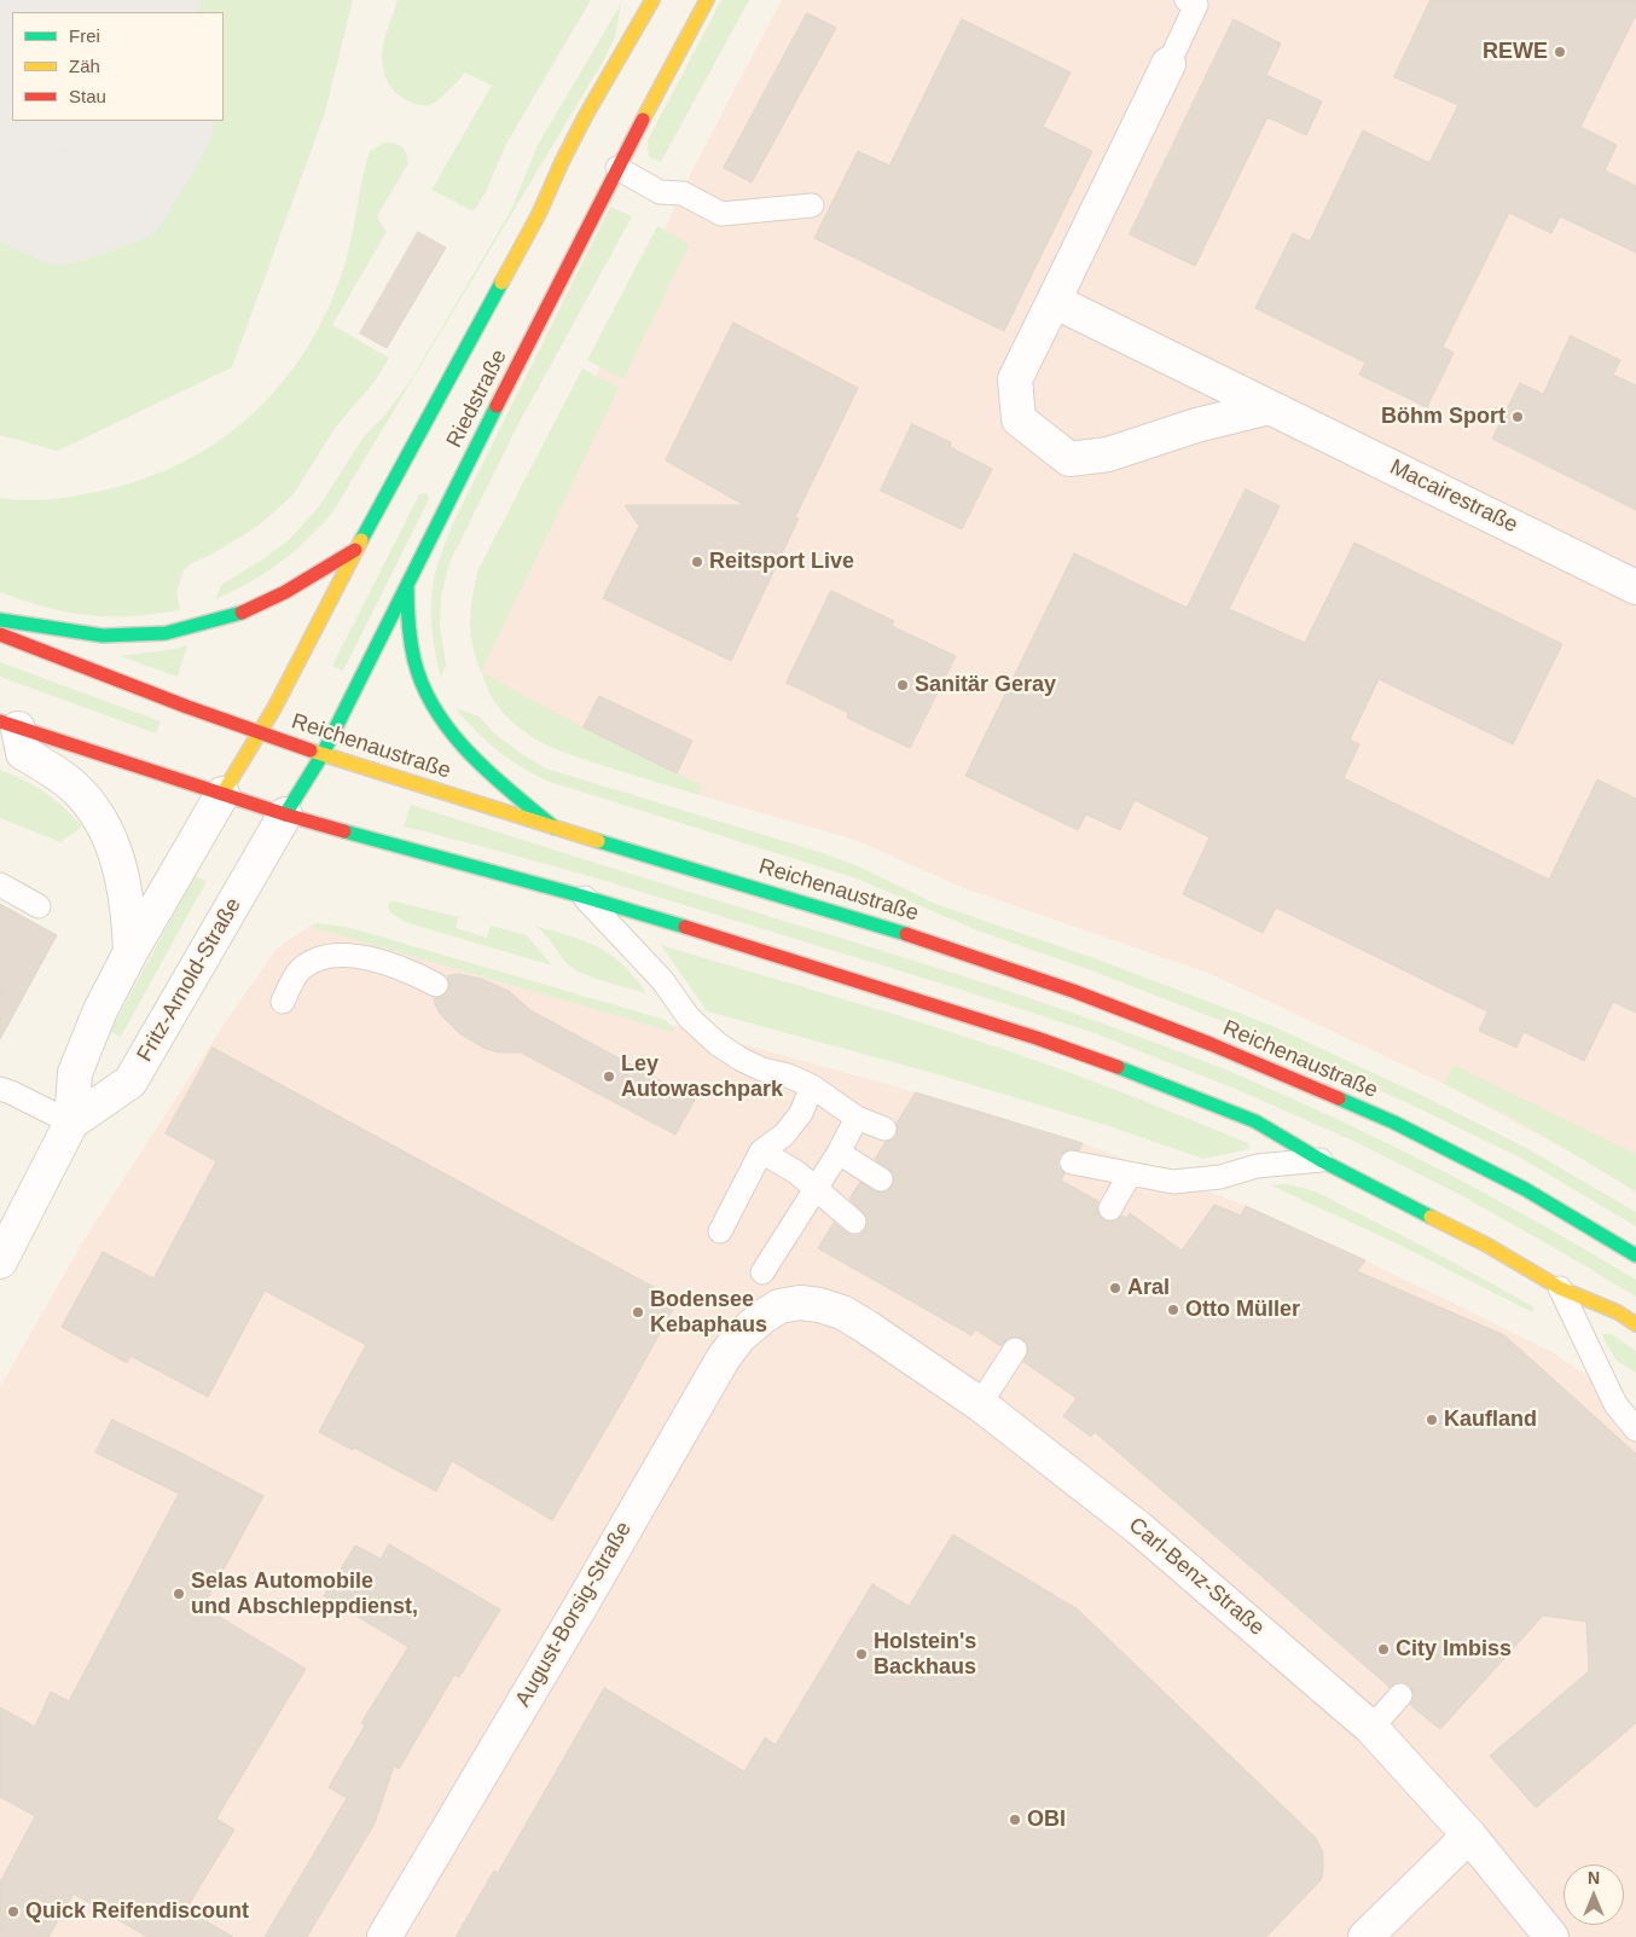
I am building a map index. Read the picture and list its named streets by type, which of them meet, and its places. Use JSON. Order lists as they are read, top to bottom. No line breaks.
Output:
{"streets":{"main road":["Riedstraße","Reichenaustraße"],"street":["Macairestraße","Fritz-Arnold-Straße","Carl-Benz-Straße","August-Borsig-Straße"]},"crossings":[["Riedstraße","Reichenaustraße"],["Riedstraße","Fritz-Arnold-Straße"],["Carl-Benz-Straße","August-Borsig-Straße"]],"places":["REWE","Böhm Sport","Reitsport Live","Sanitär Geray","Ley Autowaschpark","Aral","Otto Müller","Bodensee Kebaphaus","Kaufland","Selas Automobile und Abschleppdienst,","City Imbiss","Holstein's Backhaus","OBI","Quick Reifendiscount"],"legend":["Frei","Zäh","Stau"],"north":"top"}
